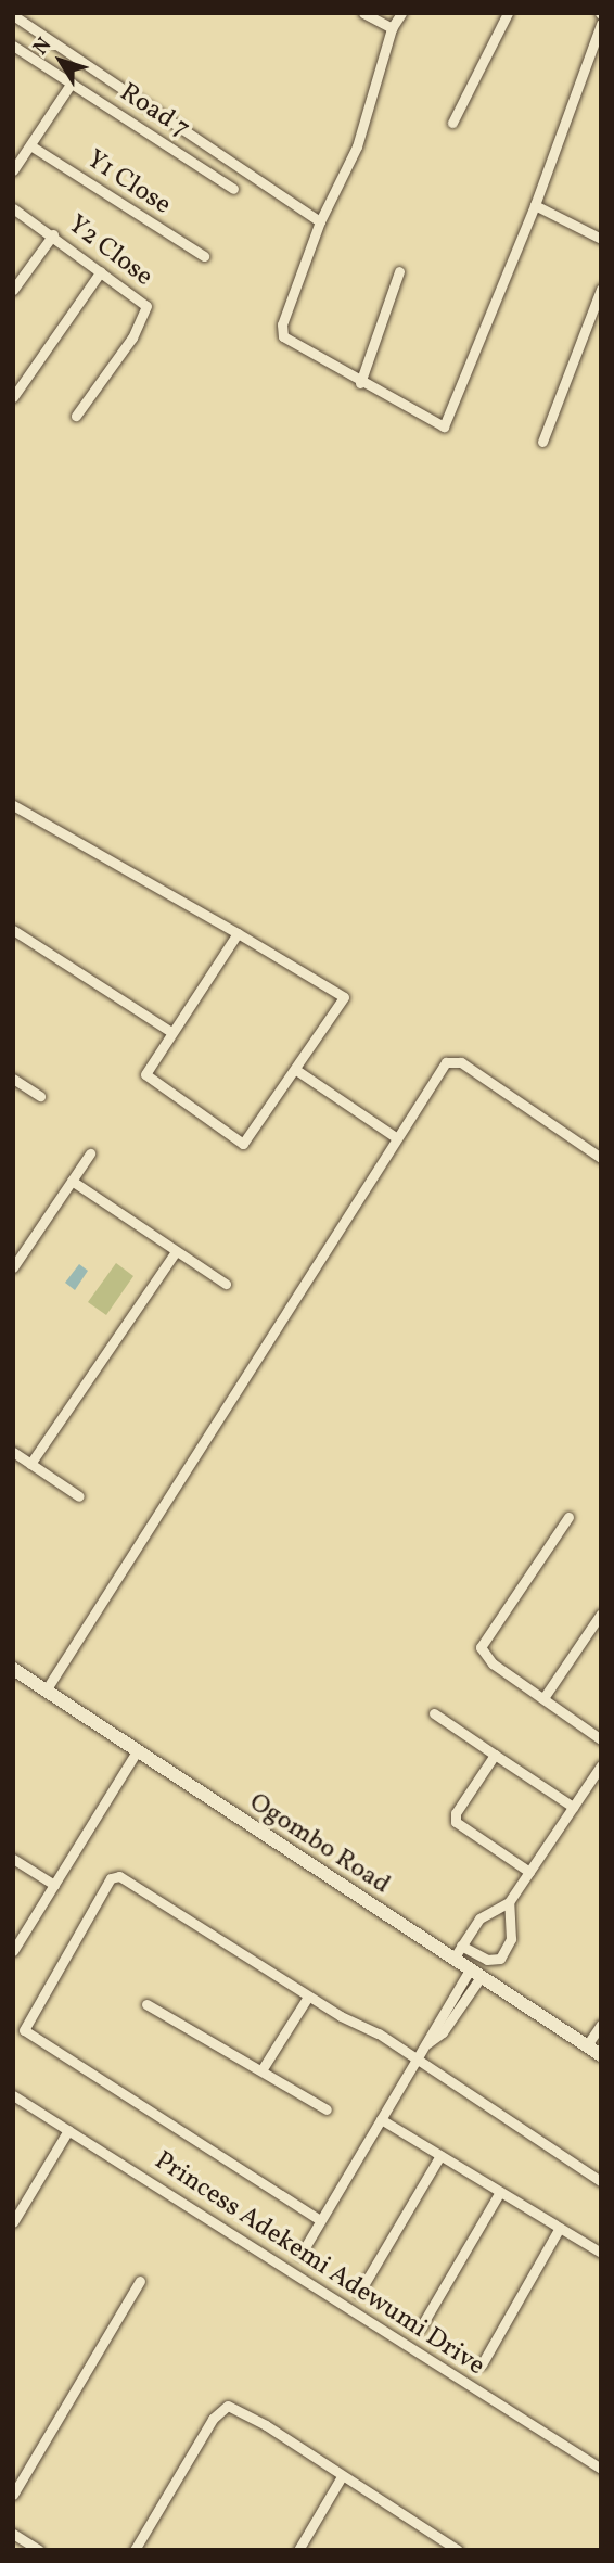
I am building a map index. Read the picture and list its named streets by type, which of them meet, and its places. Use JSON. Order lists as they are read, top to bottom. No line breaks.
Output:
{"streets":{"main road":["Ogombo Road"],"street":["Road 7","Y1 Close","Y2 Close","Princess Adekemi Adewumi Drive"]},"north":"top left"}
